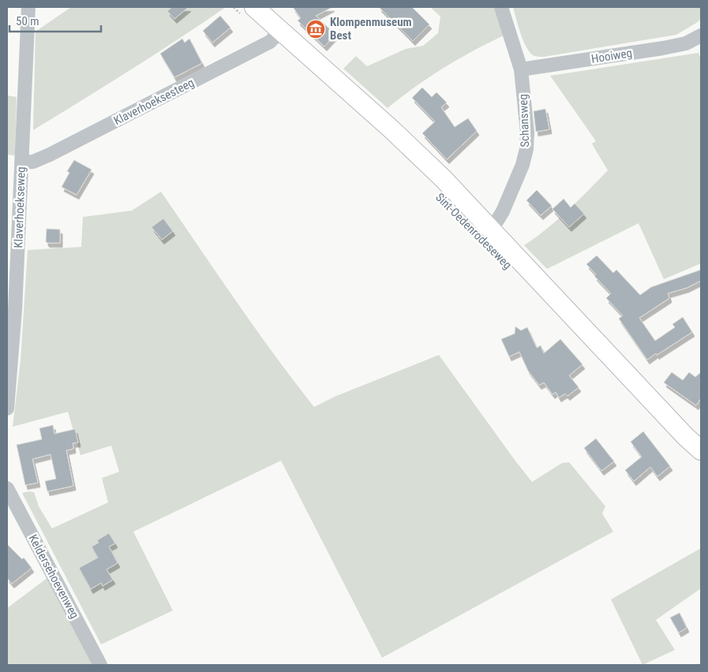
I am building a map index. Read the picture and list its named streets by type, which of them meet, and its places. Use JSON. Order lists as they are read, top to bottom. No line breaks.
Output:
{"streets":{"street":["Hooiweg","Klaverhoeksesteeg","Schansweg","Klaverhoekseweg","Sint-Oedenrodeseweg","Keldersehoevenweg"]},"crossings":[["Hooiweg","Schansweg"],["Klaverhoeksesteeg","Klaverhoekseweg"],["Klaverhoeksesteeg","Sint-Oedenrodeseweg"],["Schansweg","Sint-Oedenrodeseweg"]],"places":{"museum":["Klompenmuseum Best"]},"scale_bar":"50 m"}
